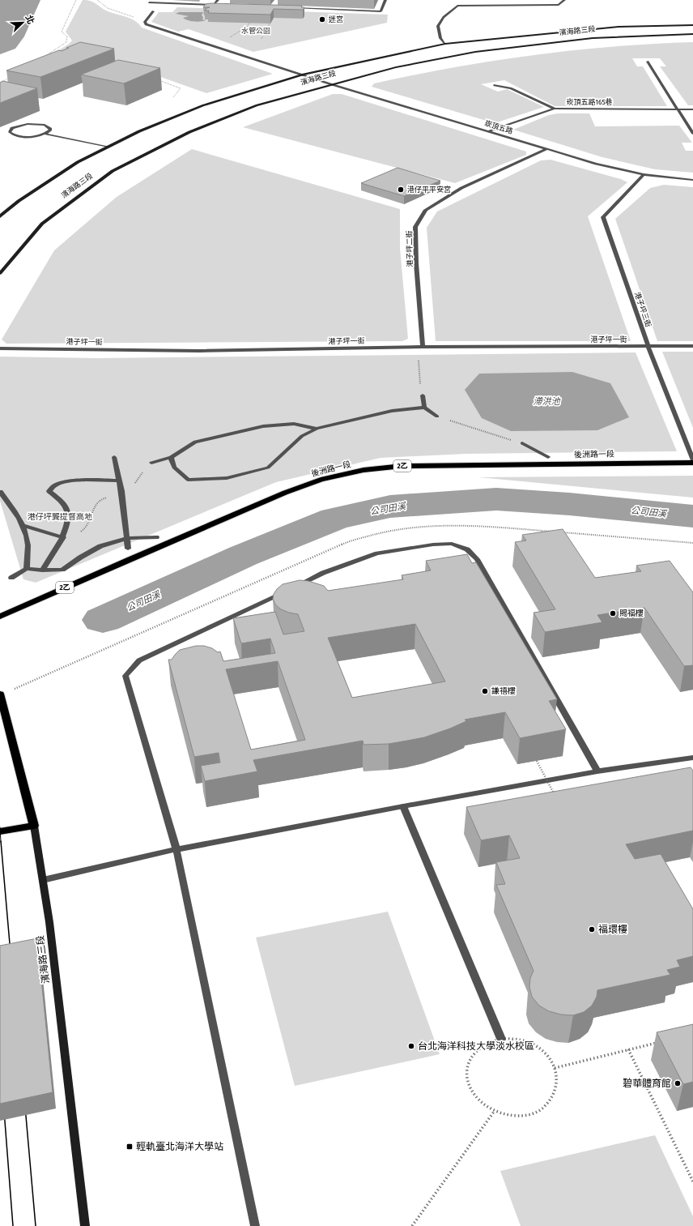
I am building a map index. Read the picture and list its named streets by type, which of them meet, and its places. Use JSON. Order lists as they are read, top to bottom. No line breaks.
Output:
{"streets":{"main road":["濱海路三段","後洲路一段","2乙"],"street":["崁頂五路165巷","崁頂五路","港子坪二街","港子坪三街","港子坪一街"]},"crossings":[["濱海路三段","崁頂五路"],["崁頂五路165巷","崁頂五路"],["崁頂五路","港子坪二街"],["崁頂五路","港子坪三街"],["港子坪二街","港子坪一街"],["港子坪三街","港子坪一街"],["港子坪三街","後洲路一段"]],"water":["滯洪池","公司田溪"],"parks":["水管公園","港仔坪龔提督高地"],"places":{"other":["迷宮","港仔平平安宮","賜福樓","謙禧樓","福環樓","台北海洋科技大學淡水校區","碧華體育館"],"transit":["輕軌臺北海洋大學站"]},"north":"top right"}
